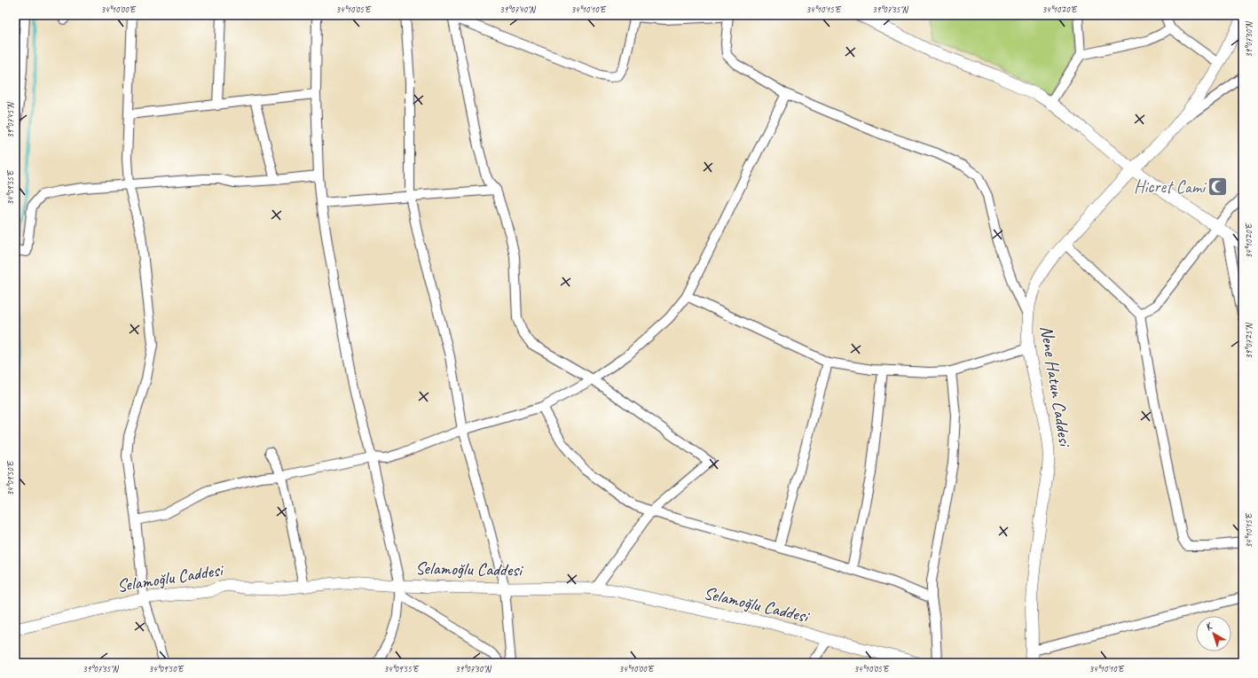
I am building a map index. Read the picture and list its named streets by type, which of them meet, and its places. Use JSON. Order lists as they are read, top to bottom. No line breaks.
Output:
{"streets":{"street":["Nene Hatun Caddesi","Selamoğlu Caddesi"]},"places":{"mosque":["Hicret Cami"]},"north":"top left","coordinates":["34°10'00\"E","34°10'05\"E","39°07'40\"N","34°10'10\"E","34°10'15\"E","39°07'35\"N","34°10'20\"E","39°07'30\"N","39°07'45\"N","34°09'55\"E","39°07'25\"N","34°09'50\"E"]}
